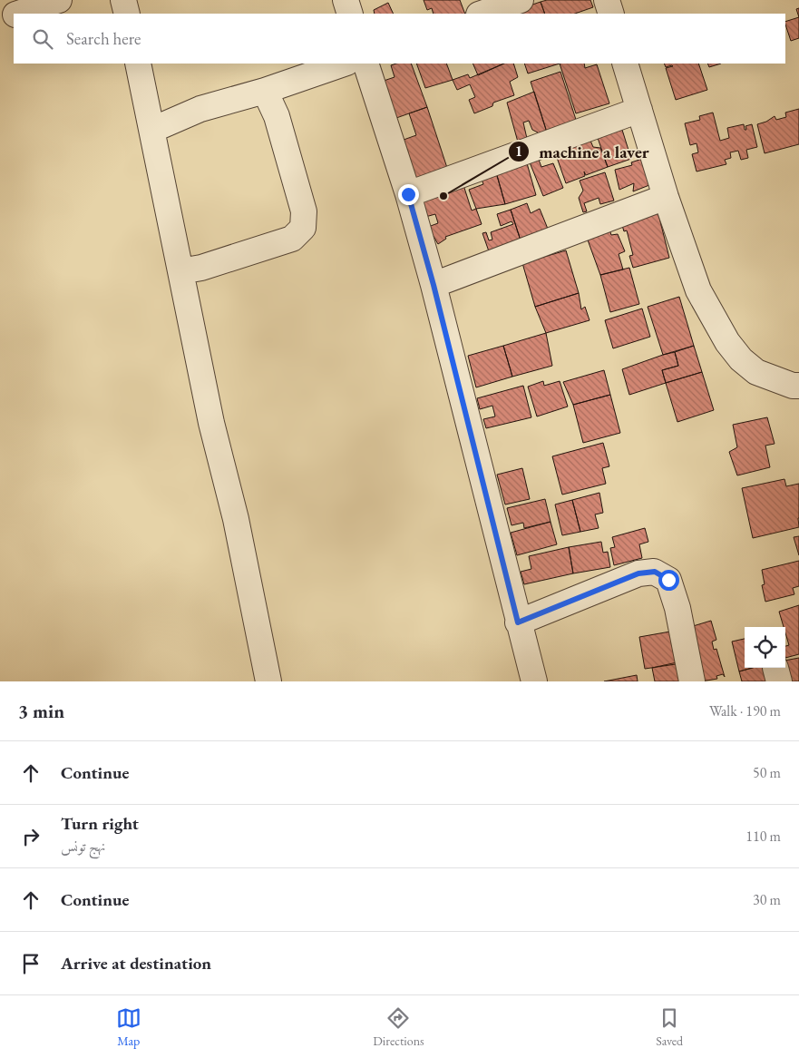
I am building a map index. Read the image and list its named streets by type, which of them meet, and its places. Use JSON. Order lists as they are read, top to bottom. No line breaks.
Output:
{"places":["machine a laver"],"page":{"search":"Search here","heading":["3 min","Walk · 190 m"],"list":[["Continue","50 m"],["Turn right","نهج تونس","110 m"],["Continue","30 m"],"Arrive at destination"],"nav":["Map","Directions","Saved"]}}
